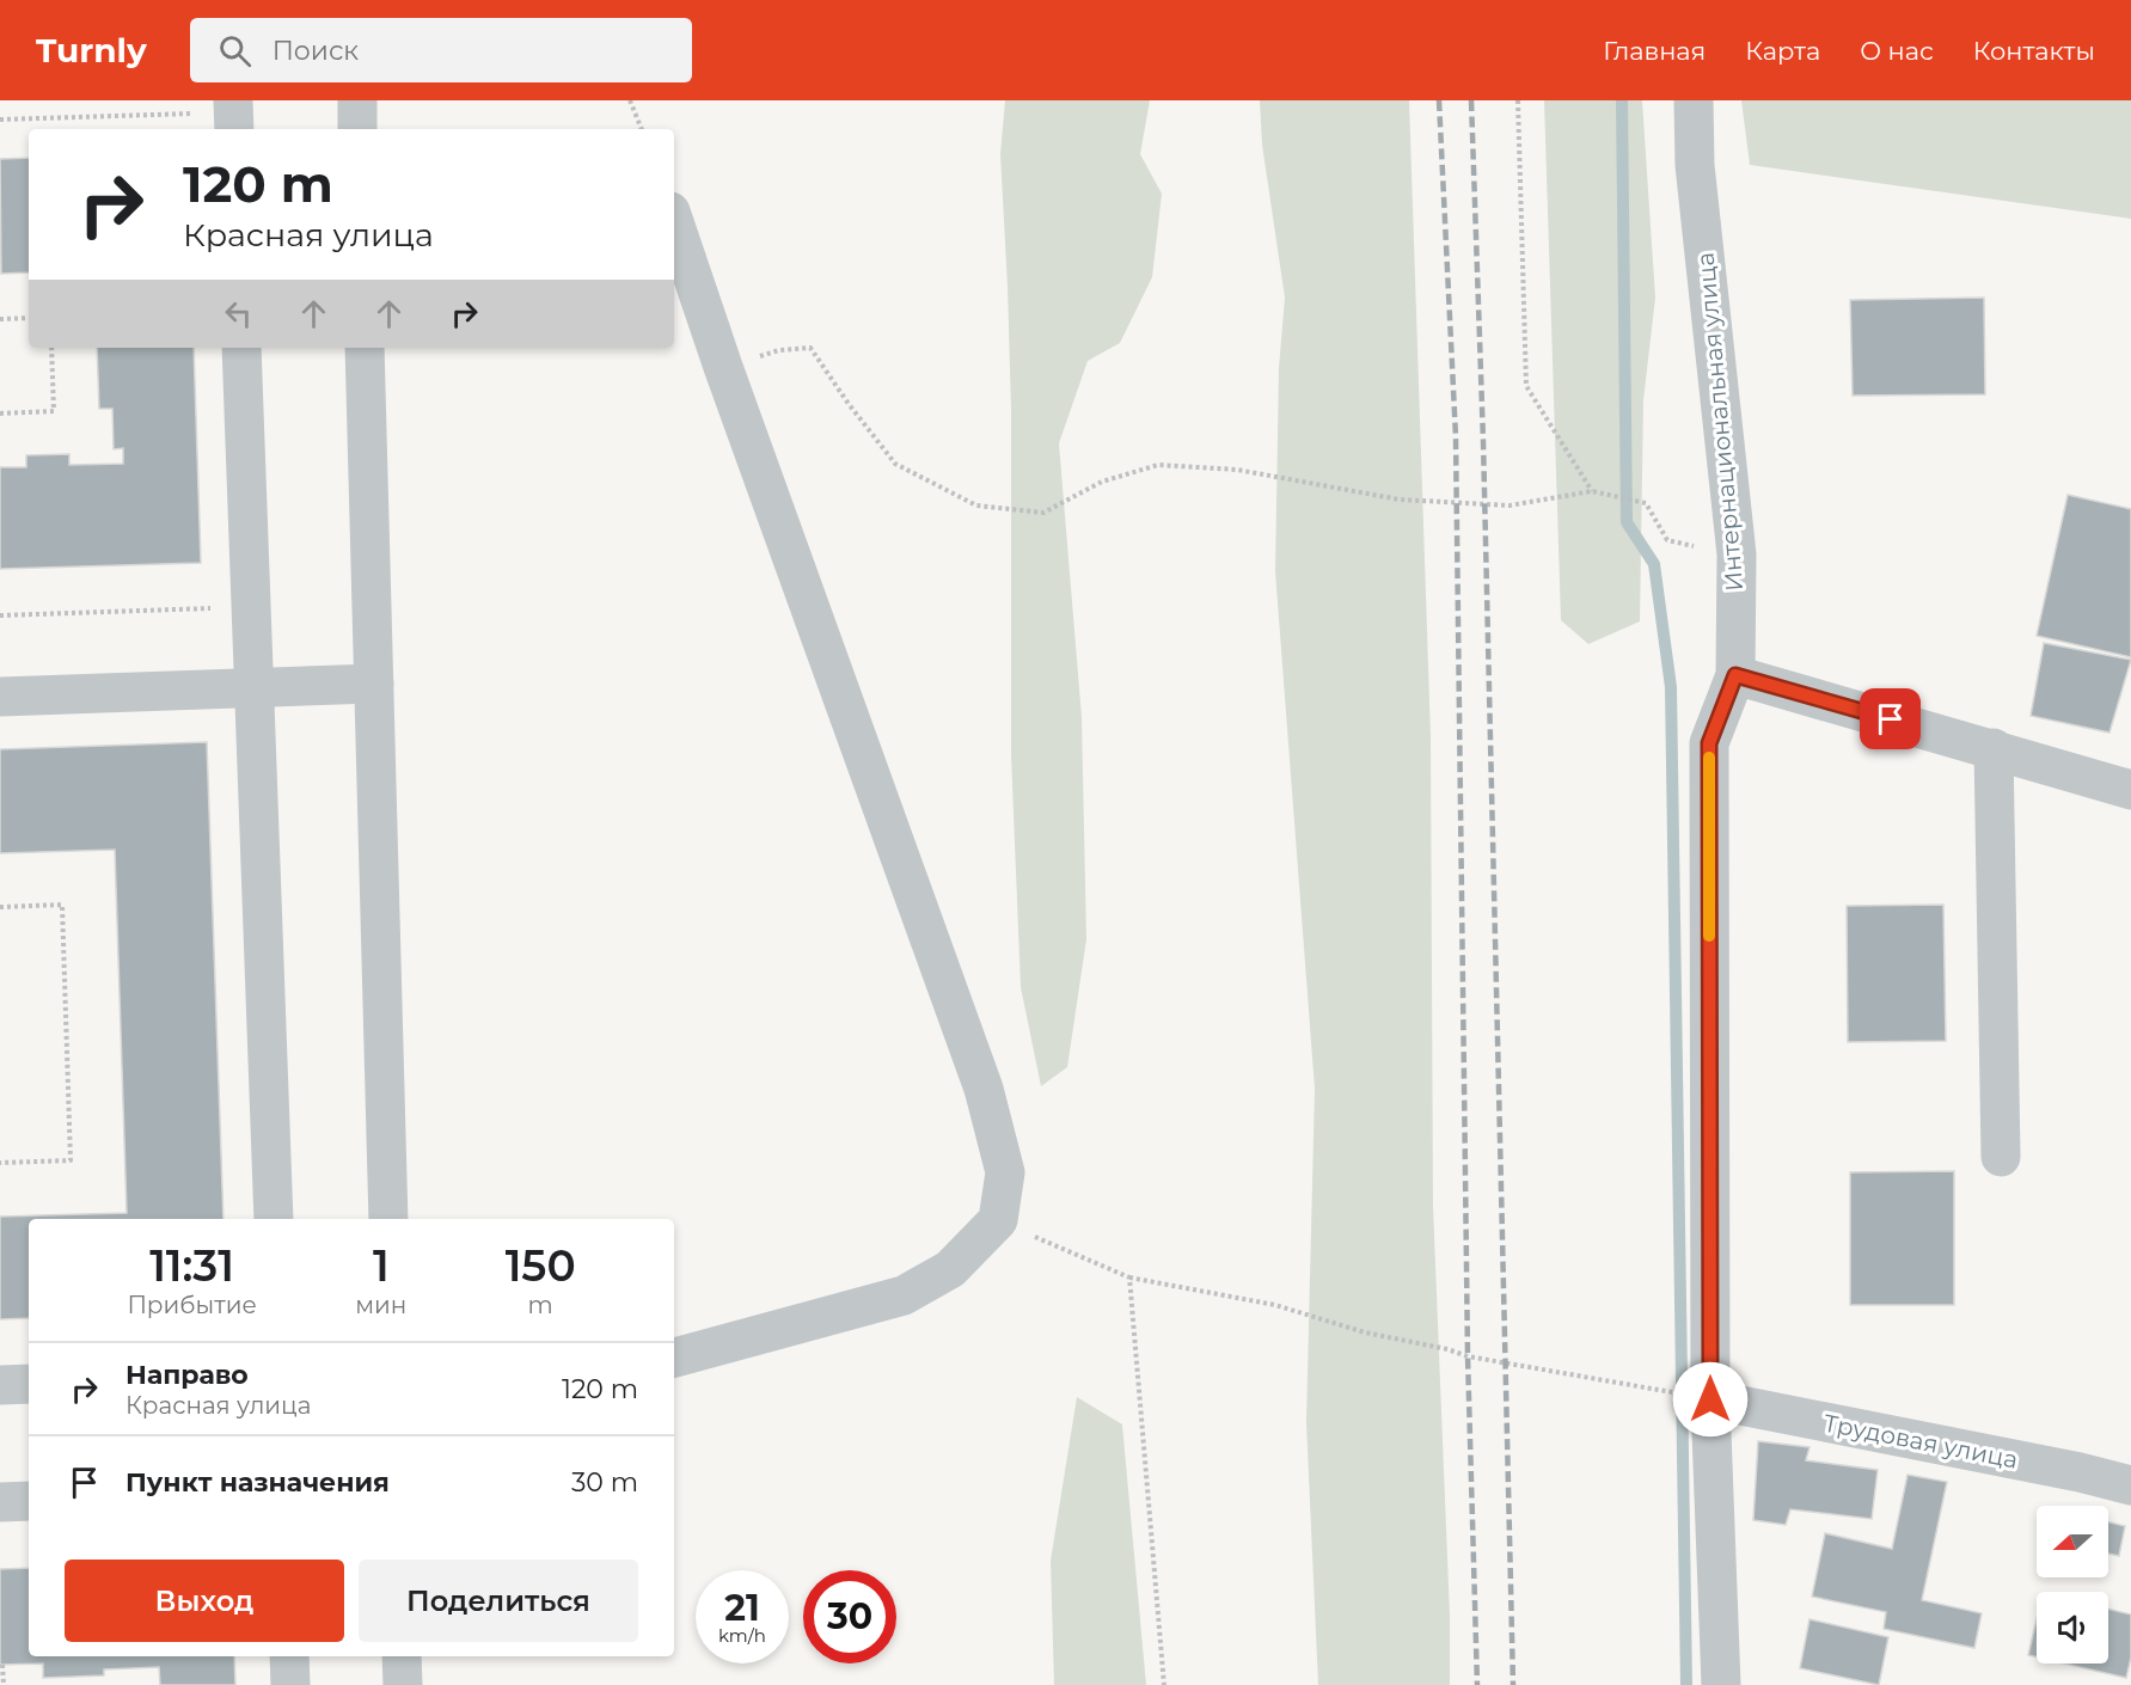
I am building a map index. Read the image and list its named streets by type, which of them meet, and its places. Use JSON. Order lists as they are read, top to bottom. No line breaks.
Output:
{"streets":{"street":["Интернациональная улица","Трудовая улица"]},"crossings":[["Интернациональная улица","Трудовая улица"]],"north":"left","page":{"header":"Turnly","search":"Поиск","nav":["Главная","Карта","О нас","Контакты"],"turn":["120 m","Красная улица"],"eta":["11:31","Прибытие","1","мин","150","m"],"list":[{"name":"Направо","note":"Красная улица","value":"120 m"},{"name":"Пункт назначения","value":"30 m"}],"buttons":["Выход","Поделиться"],"speed":"21 km/h","limit":"30"}}
